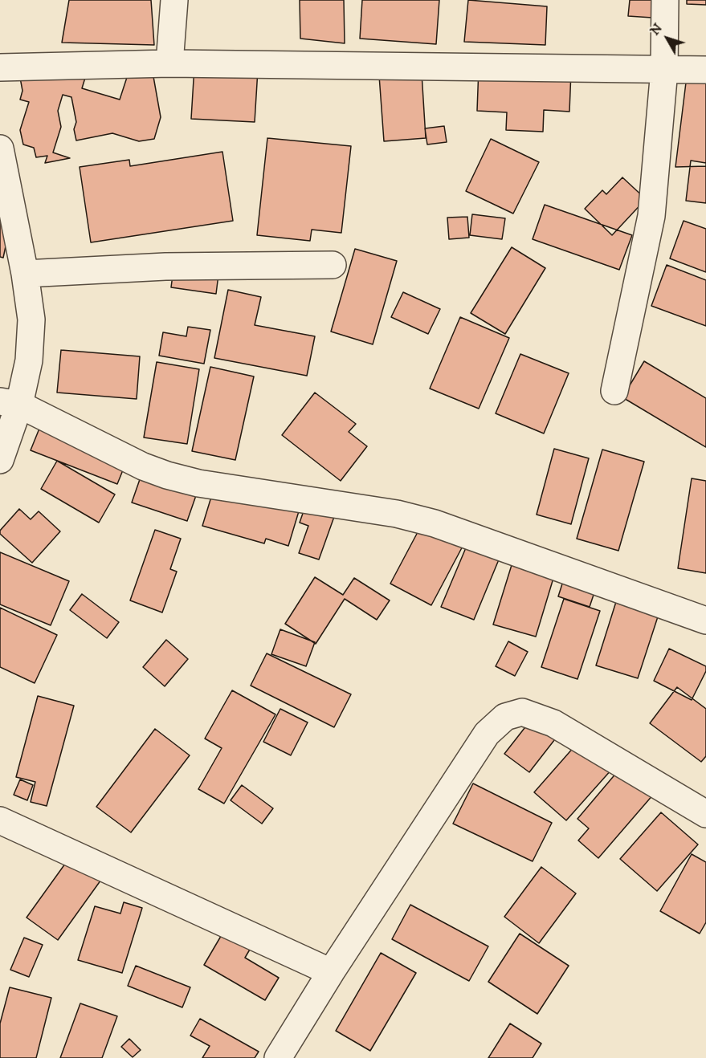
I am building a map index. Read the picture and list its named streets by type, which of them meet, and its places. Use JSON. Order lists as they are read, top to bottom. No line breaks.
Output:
{"north":"top left"}
